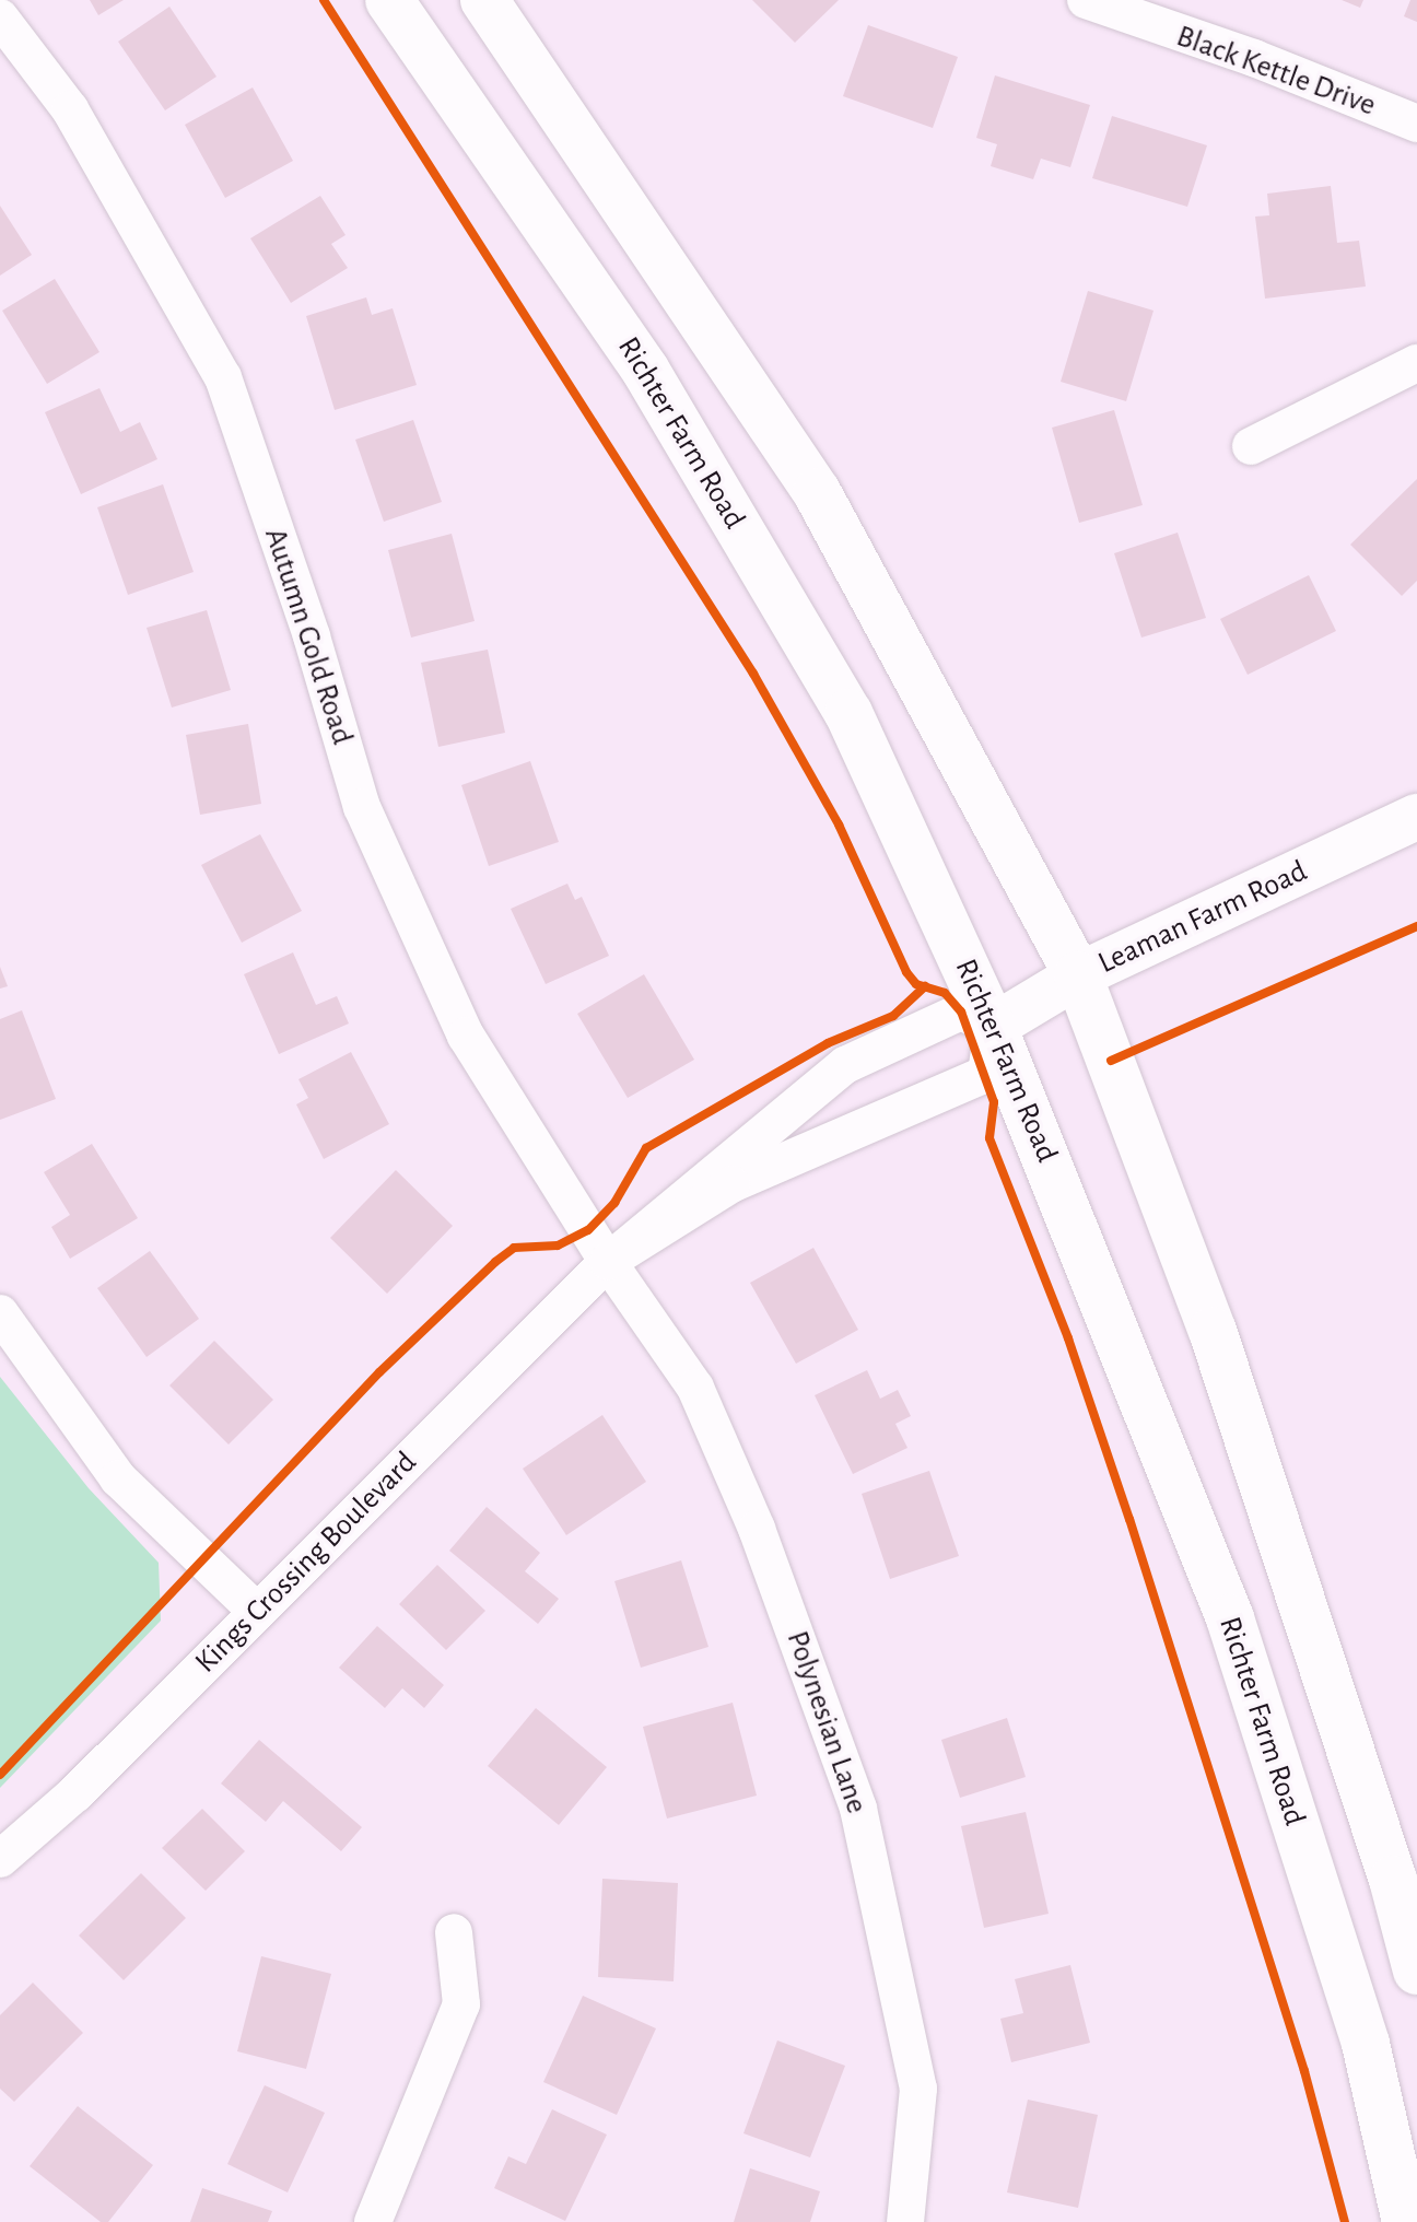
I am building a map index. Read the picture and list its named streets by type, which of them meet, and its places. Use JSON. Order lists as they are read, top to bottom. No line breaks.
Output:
{"streets":{"main road":["Richter Farm Road"],"street":["Black Kettle Drive","Autumn Gold Road","Leaman Farm Road","Kings Crossing Boulevard","Polynesian Lane"]},"crossings":[["Richter Farm Road","Leaman Farm Road"],["Richter Farm Road","Kings Crossing Boulevard"],["Autumn Gold Road","Kings Crossing Boulevard"],["Autumn Gold Road","Polynesian Lane"],["Leaman Farm Road","Kings Crossing Boulevard"],["Kings Crossing Boulevard","Polynesian Lane"]]}
